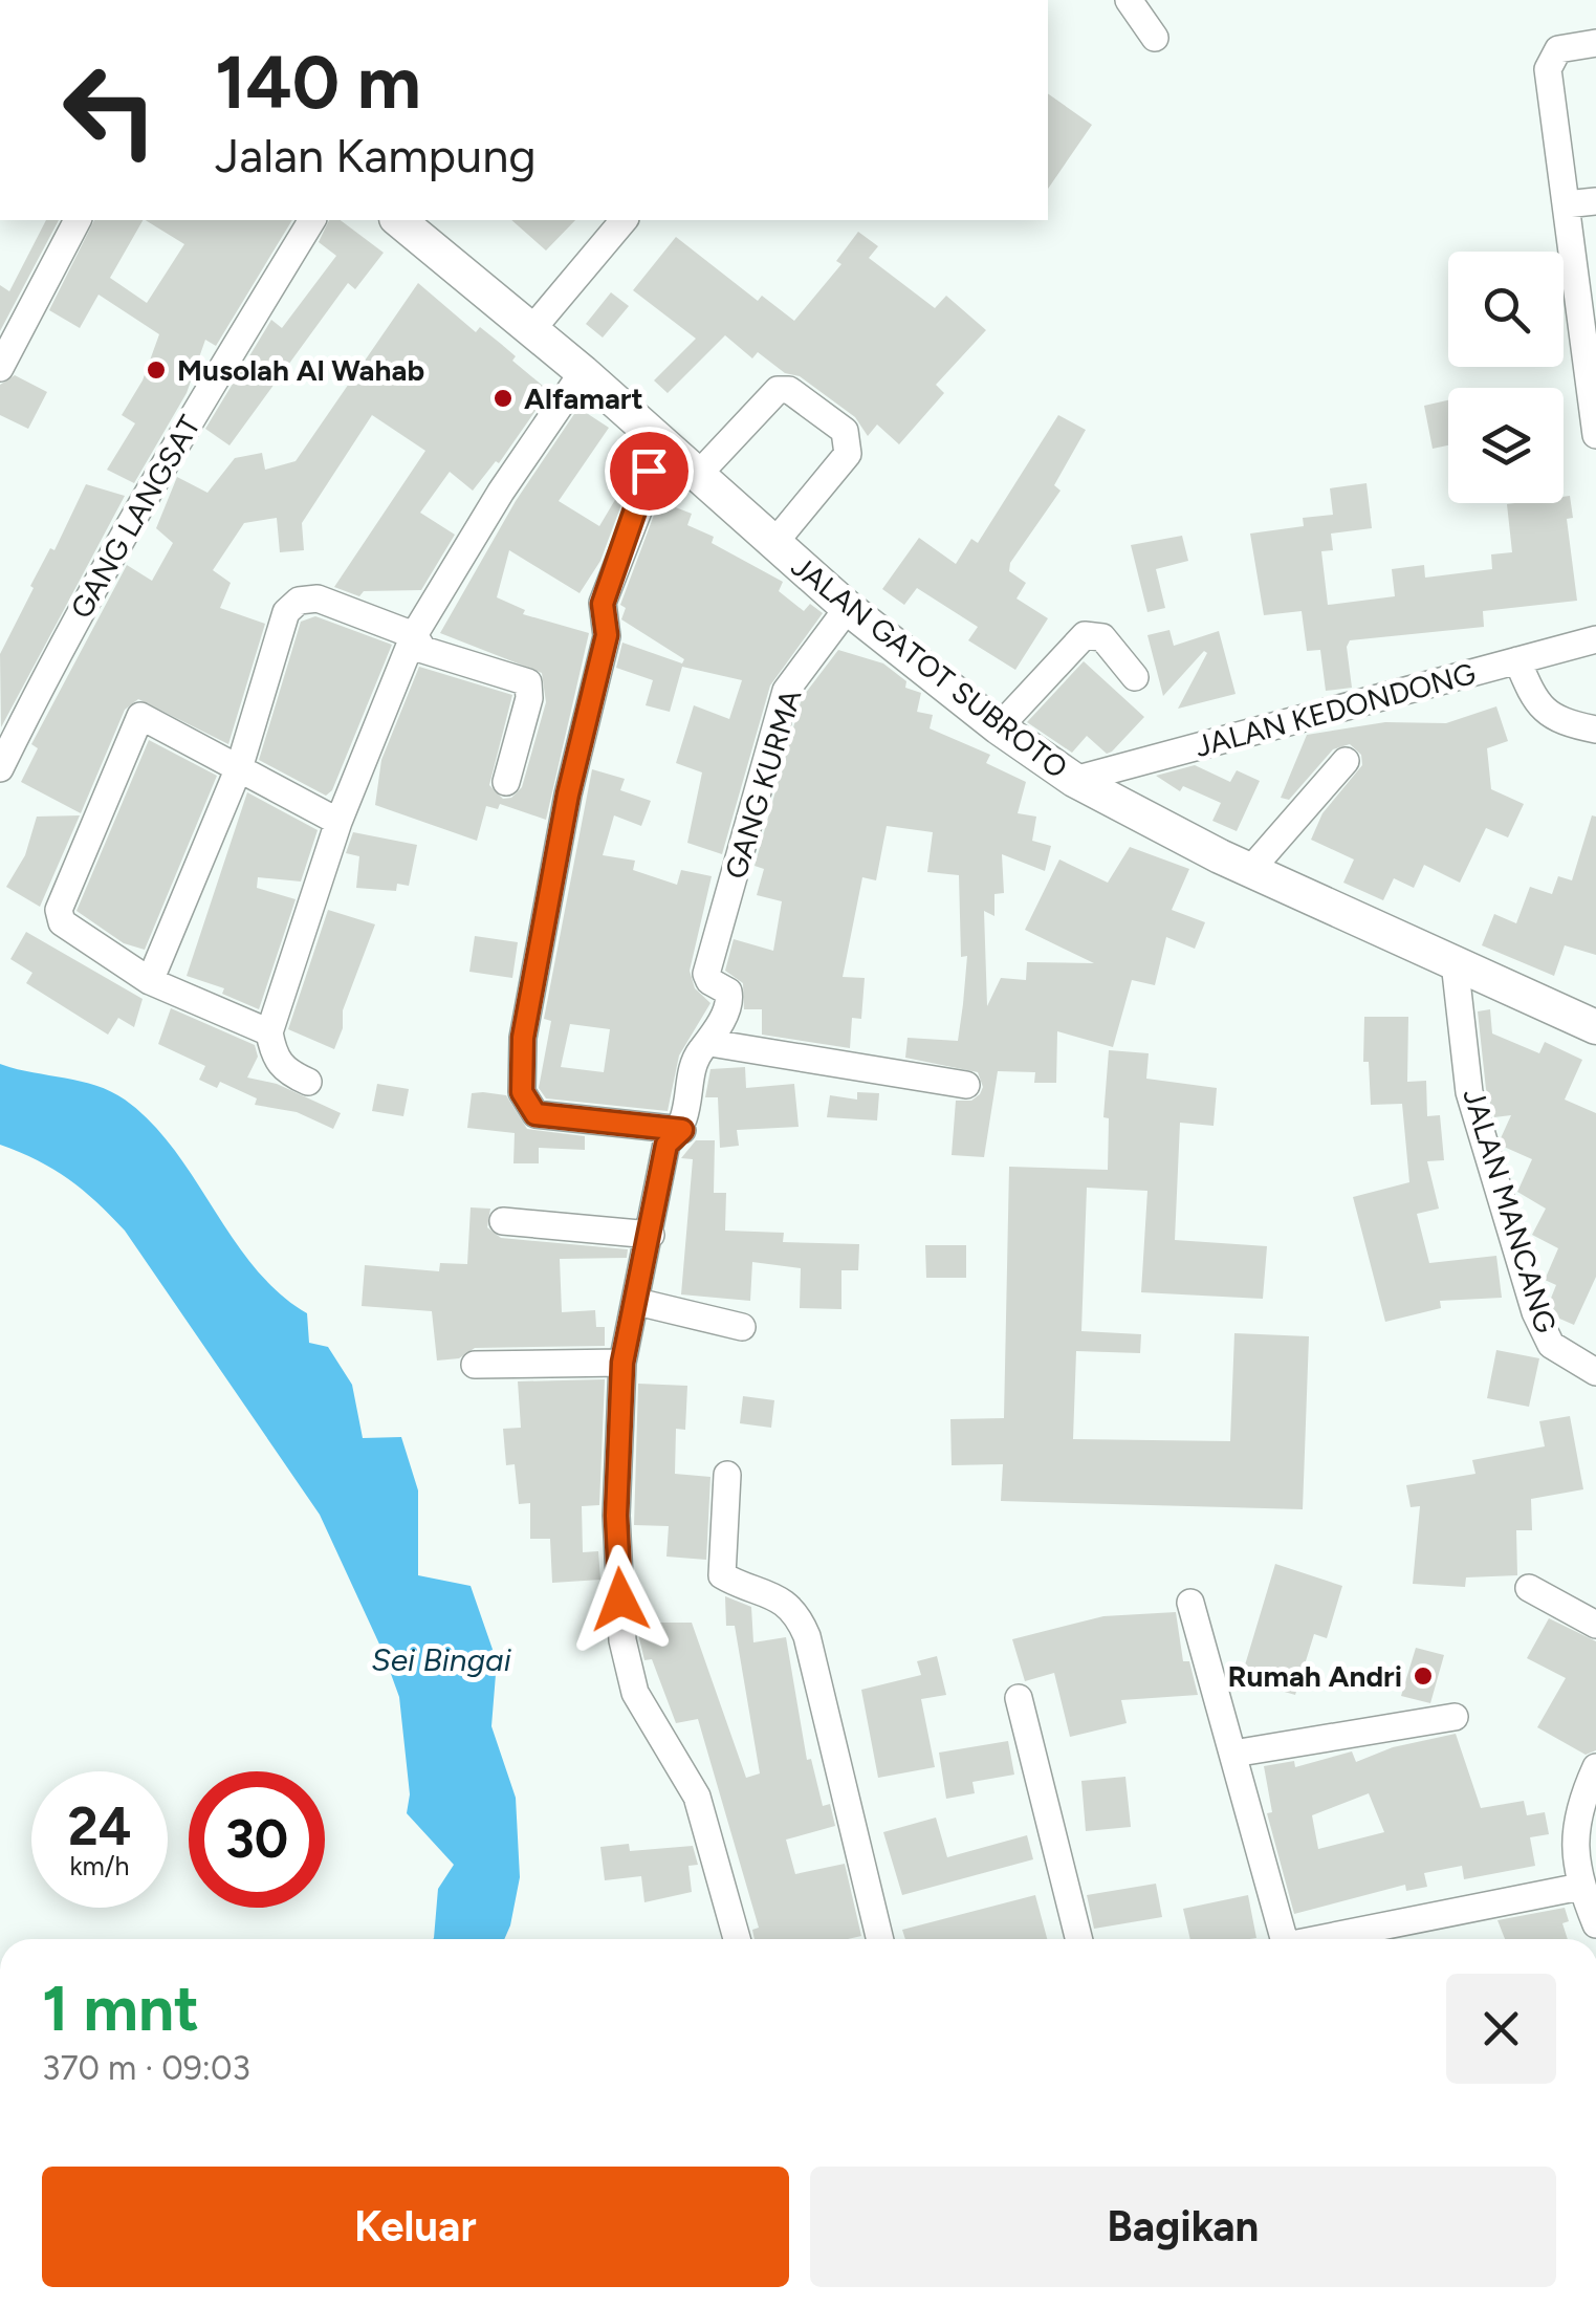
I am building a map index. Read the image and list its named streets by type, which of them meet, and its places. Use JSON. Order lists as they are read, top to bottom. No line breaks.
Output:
{"streets":{"main road":["JALAN GATOT SUBROTO"],"street":["GANG LANGSAT","JALAN KEDONDONG","GANG KURMA","JALAN MANCANG"]},"crossings":[["JALAN GATOT SUBROTO","JALAN KEDONDONG"],["JALAN GATOT SUBROTO","GANG KURMA"],["JALAN GATOT SUBROTO","JALAN MANCANG"]],"water":["Sei Bingai"],"places":["Musolah Al Wahab","Alfamart","Rumah Andri"],"page":{"turn":["140 m","Jalan Kampung"],"speed":"24 km/h","limit":"30","heading":["1 mnt","370 m · 09:03"],"buttons":["Keluar","Bagikan"]}}
